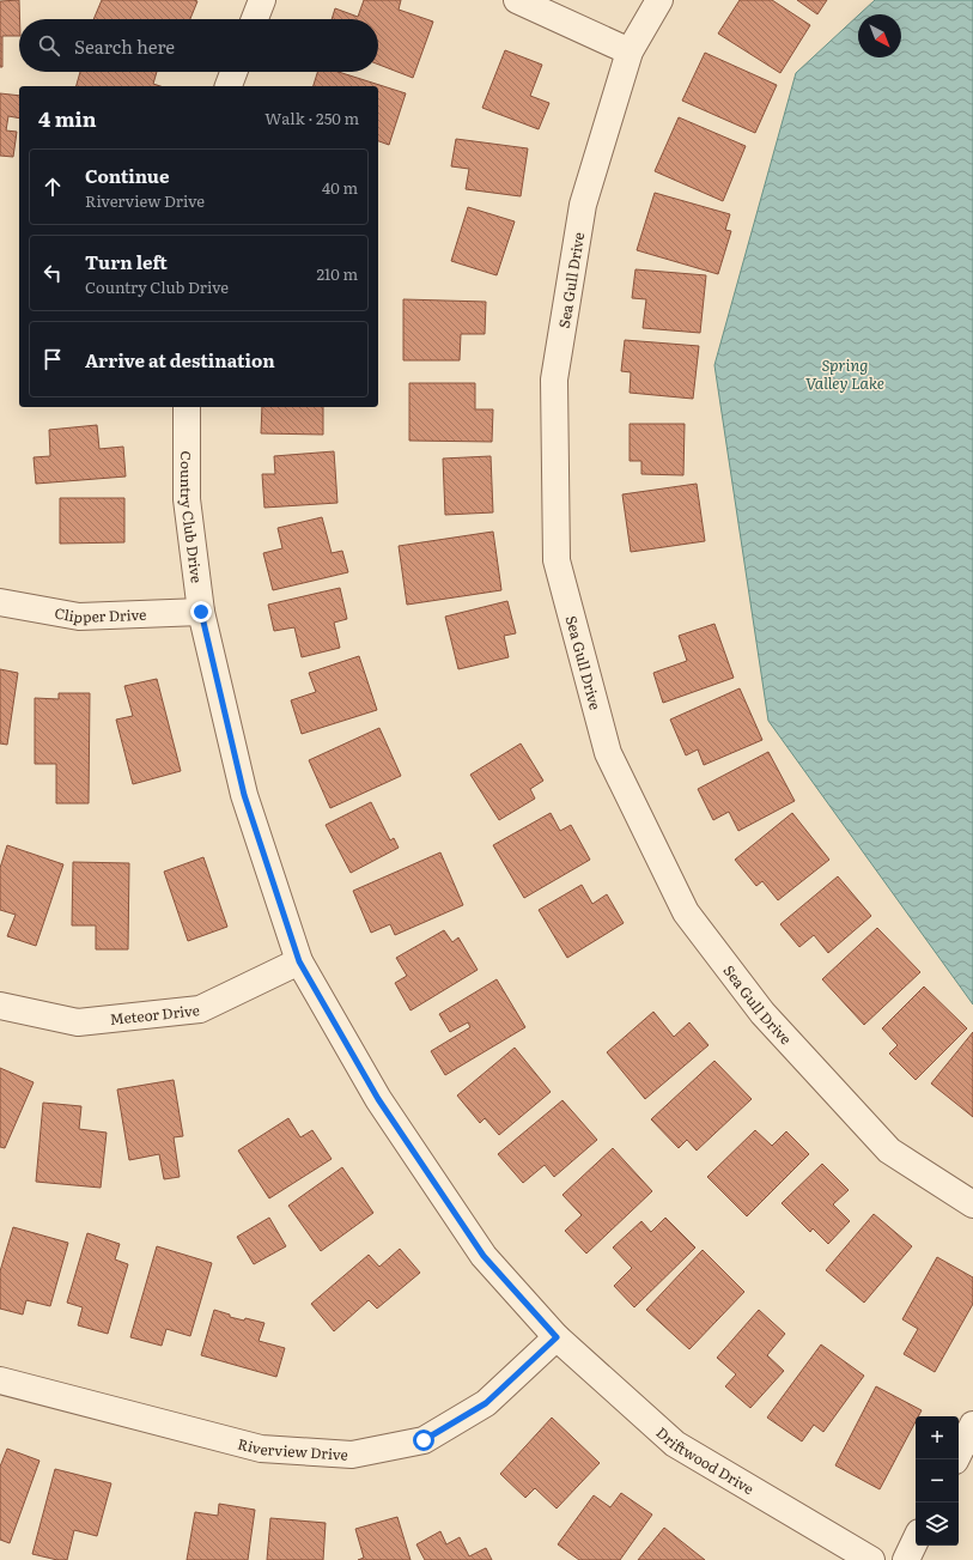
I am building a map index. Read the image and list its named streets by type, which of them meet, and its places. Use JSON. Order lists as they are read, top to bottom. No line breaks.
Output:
{"streets":{"street":["Sea Gull Drive","Country Club Drive","Clipper Drive","Meteor Drive","Riverview Drive","Driftwood Drive"]},"crossings":[["Country Club Drive","Clipper Drive"],["Country Club Drive","Meteor Drive"],["Country Club Drive","Riverview Drive"],["Country Club Drive","Driftwood Drive"],["Riverview Drive","Driftwood Drive"]],"water":["Spring Valley Lake"],"north":"bottom right","page":{"search":"Search here","heading":["4 min","Walk · 250 m"],"list":[["Continue","Riverview Drive","40 m"],["Turn left","Country Club Drive","210 m"],"Arrive at destination"],"map_buttons":["+","−"]}}
